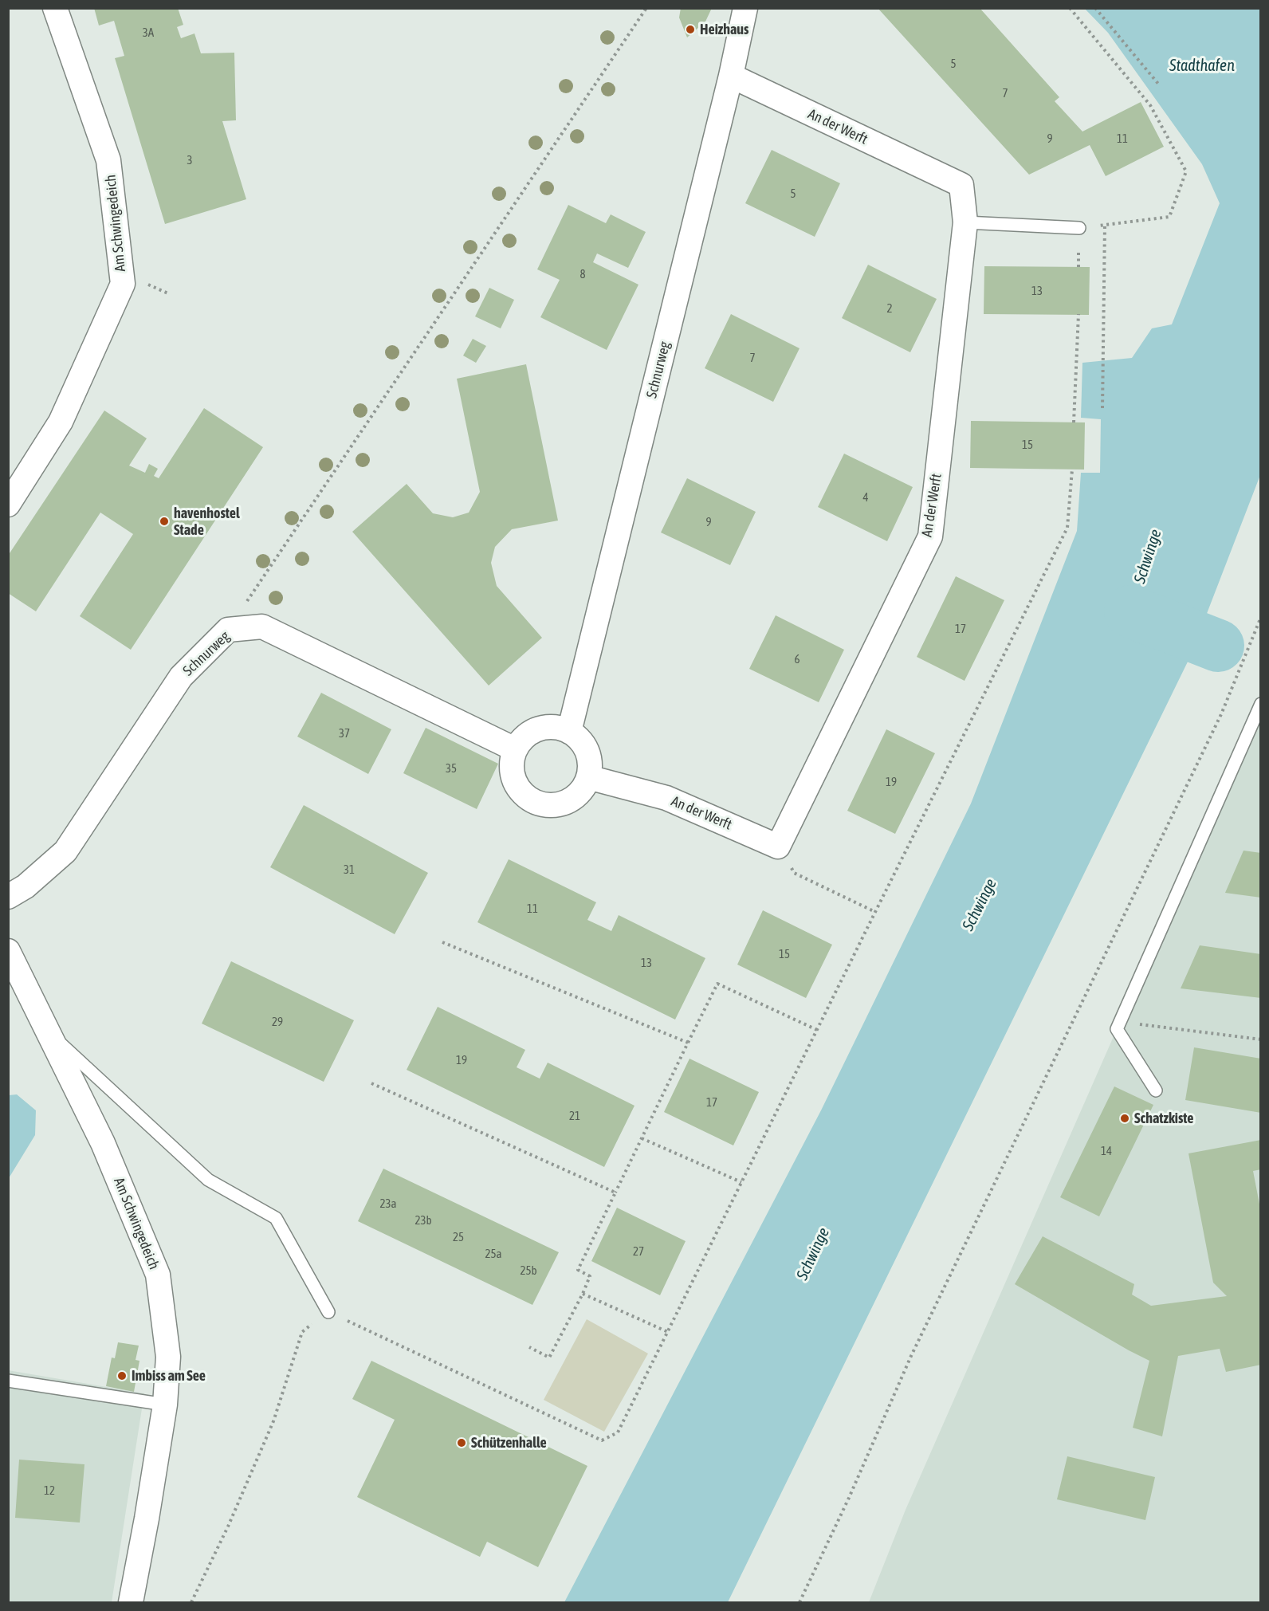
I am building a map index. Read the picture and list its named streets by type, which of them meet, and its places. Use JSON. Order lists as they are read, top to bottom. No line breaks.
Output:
{"streets":{"street":["An der Werft","Am Schwingedeich","Schnurweg"]},"crossings":[["An der Werft","Schnurweg"]],"water":["Stadthafen","Schwinge"],"places":["Heizhaus","havenhostel Stade","Schatzkiste","Imbiss am See","Schützenhalle"],"house_numbers":["3A","5","7","9","11","3","5","8","13","2","7","15","4","9","17","6","37","35","19","31","11","15","13","29","19","17","21","14","23a","23b","25","27","25a","25b","12"]}
